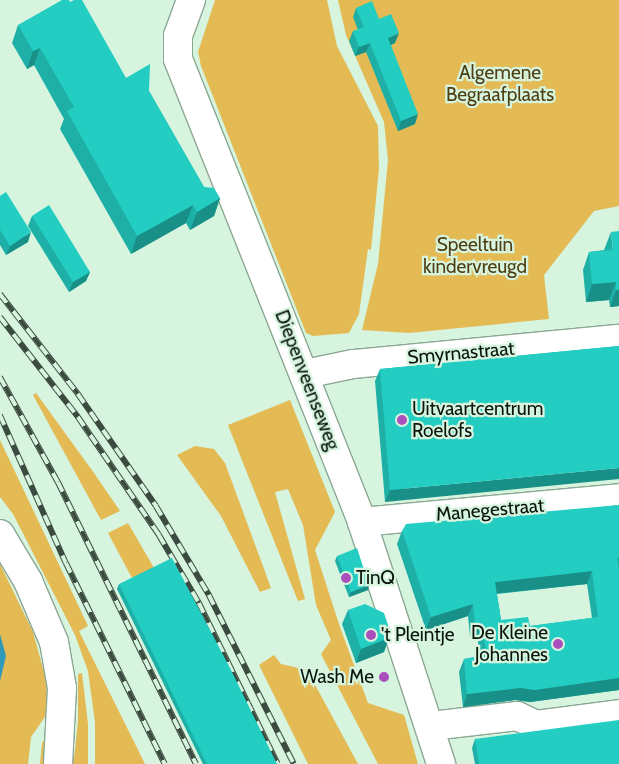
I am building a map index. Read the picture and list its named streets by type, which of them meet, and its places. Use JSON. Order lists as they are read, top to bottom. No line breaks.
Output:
{"streets":{"street":["Smyrnastraat","Diepenveenseweg","Manegestraat"]},"crossings":[["Smyrnastraat","Diepenveenseweg"],["Diepenveenseweg","Manegestraat"]],"parks":["Algemene Begraafplaats","Speeltuin kindervreugd"],"places":["Uitvaartcentrum Roelofs","TinQ","'t Pleintje","De Kleine Johannes","Wash Me"]}
